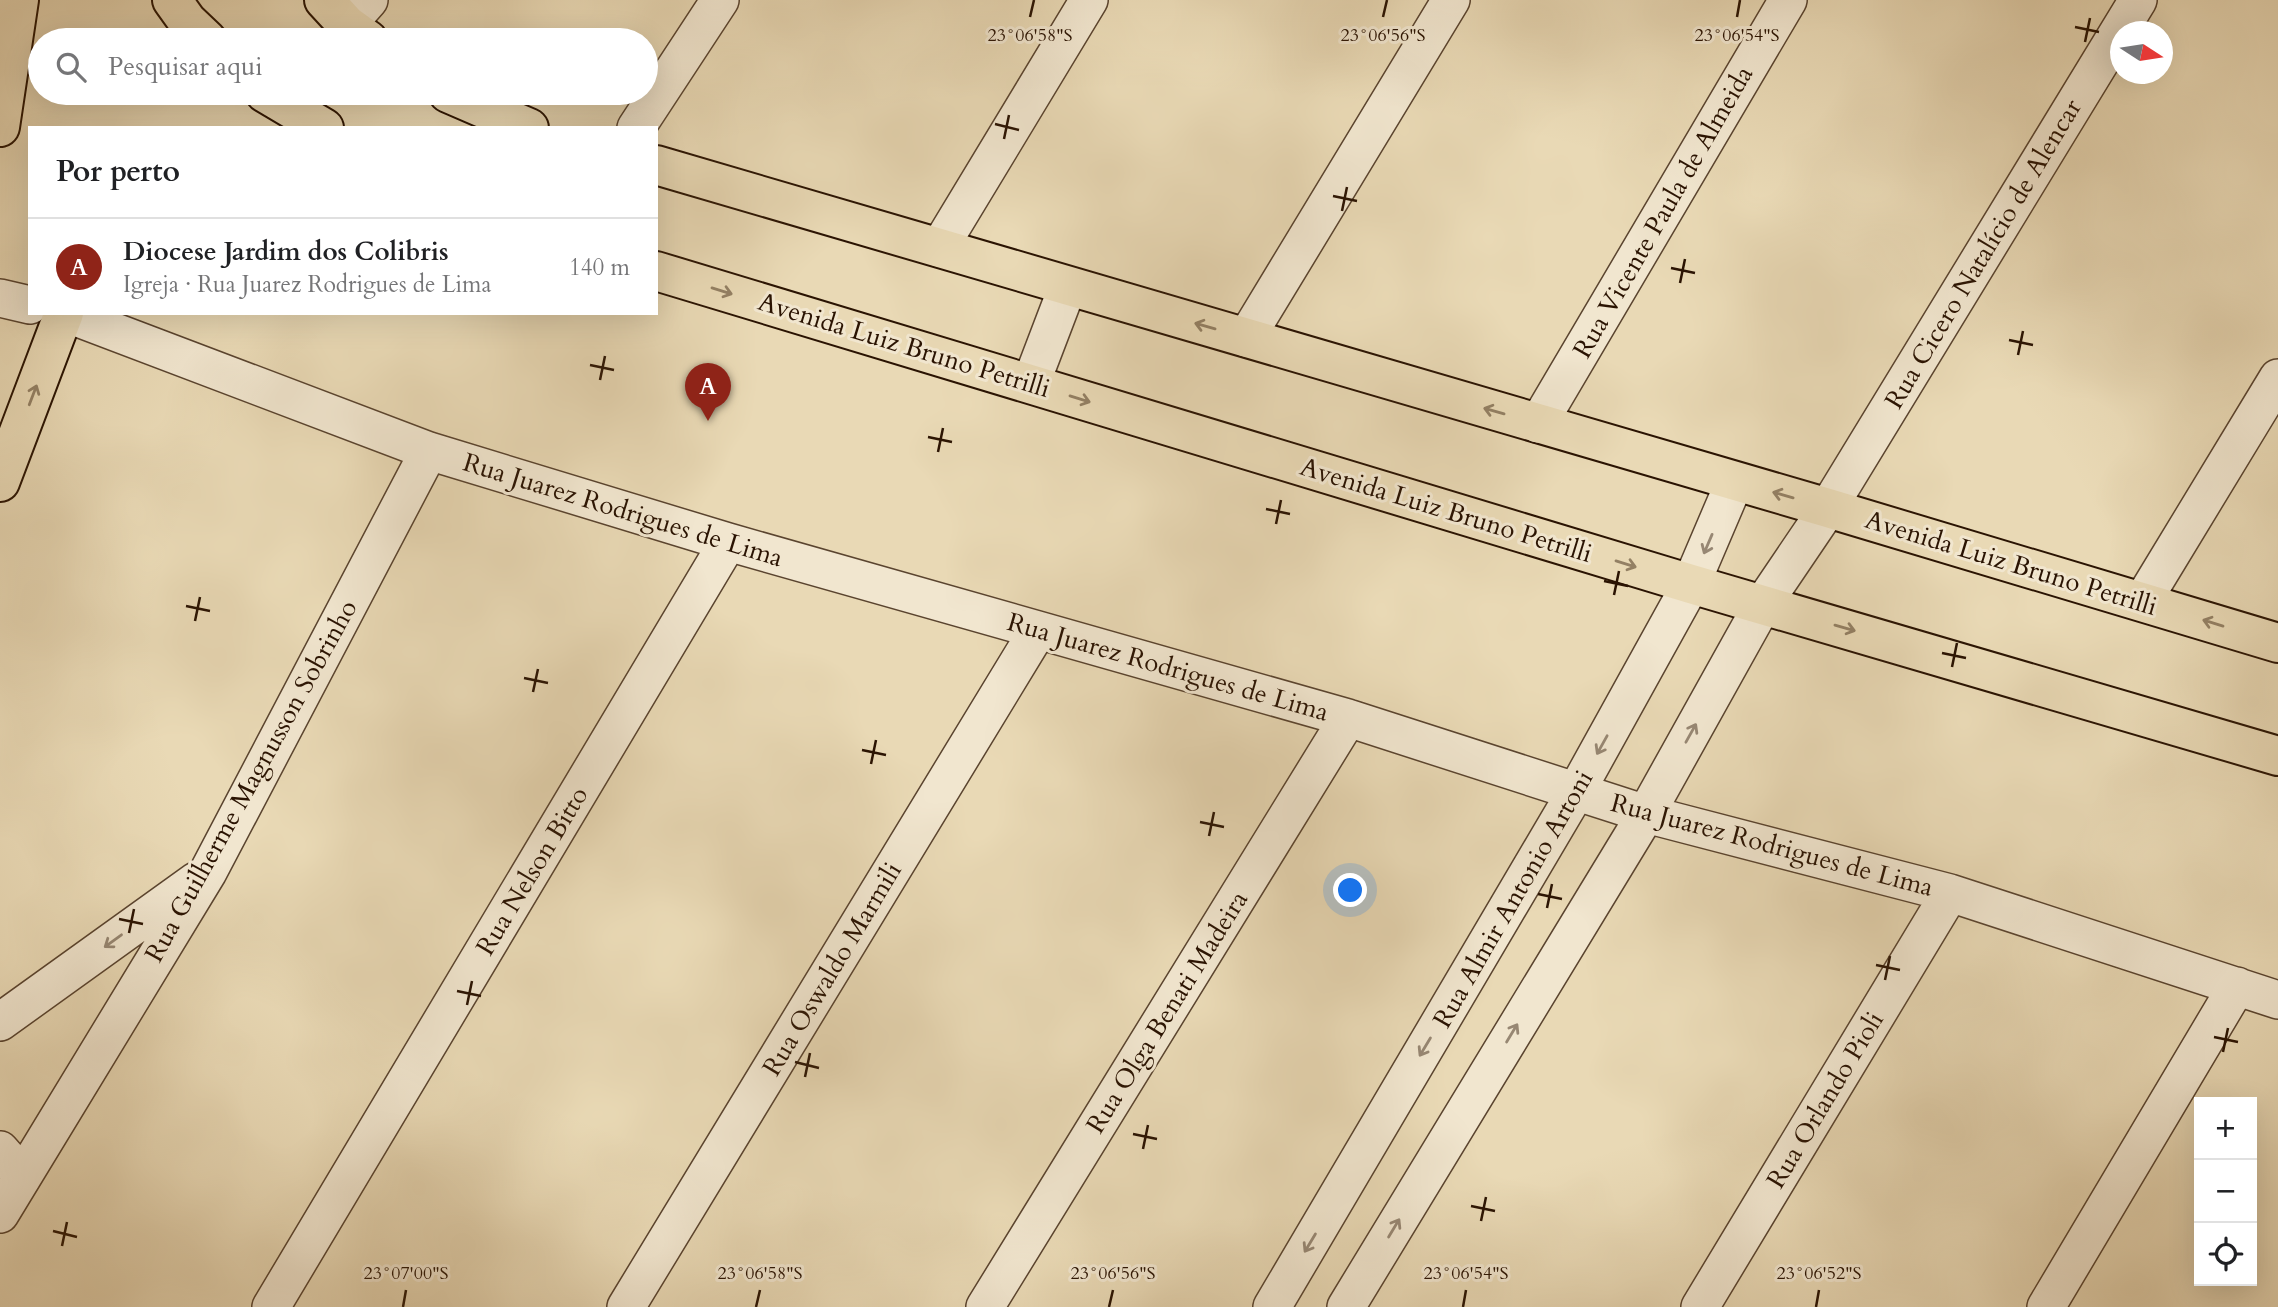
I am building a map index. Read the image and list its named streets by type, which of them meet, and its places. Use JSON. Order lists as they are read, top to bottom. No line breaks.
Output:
{"streets":{"main road":["Avenida Luiz Bruno Petrilli"],"street":["Rua Vicente Paula de Almeida","Rua Cicero Natalício de Alencar","Rua Juarez Rodrigues de Lima","Rua Guilherme Magnusson Sobrinho","Rua Nelson Bitto","Rua Almir Antonio Artoni","Rua Oswaldo Marmili","Rua Olga Benati Madeira","Rua Orlando Pioli"]},"crossings":[["Rua Vicente Paula de Almeida","Avenida Luiz Bruno Petrilli"],["Rua Cicero Natalício de Alencar","Avenida Luiz Bruno Petrilli"],["Avenida Luiz Bruno Petrilli","Rua Almir Antonio Artoni"],["Rua Juarez Rodrigues de Lima","Rua Guilherme Magnusson Sobrinho"],["Rua Juarez Rodrigues de Lima","Rua Nelson Bitto"],["Rua Juarez Rodrigues de Lima","Rua Almir Antonio Artoni"],["Rua Juarez Rodrigues de Lima","Rua Oswaldo Marmili"],["Rua Juarez Rodrigues de Lima","Rua Olga Benati Madeira"],["Rua Juarez Rodrigues de Lima","Rua Orlando Pioli"]],"north":"right","page":{"search":"Pesquisar aqui","heading":"Por perto","list":[{"mark":"A","name":"Diocese Jardim dos Colibris","note":"Igreja · Rua Juarez Rodrigues de Lima","value":"140 m"}],"pins":"A","map_buttons":["+","−"]},"coordinates":["23°06'58\"S","23°06'56\"S","23°06'54\"S","23°07'00\"S","23°06'52\"S"]}
